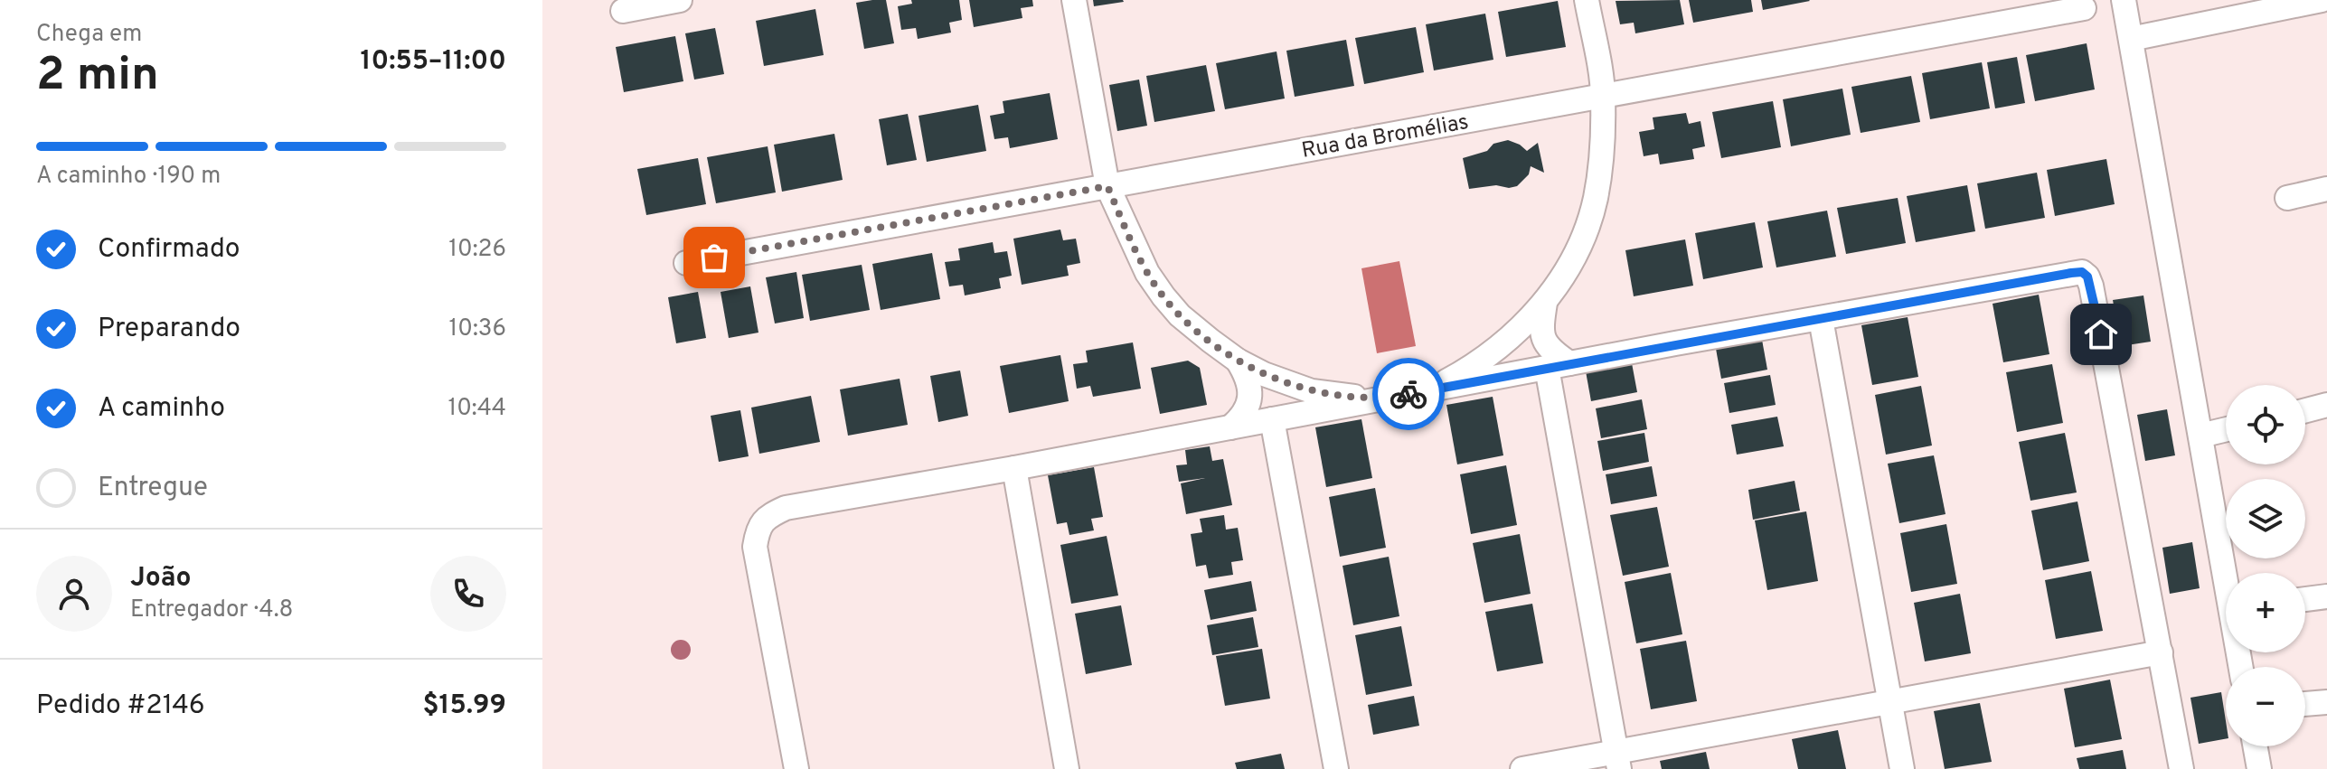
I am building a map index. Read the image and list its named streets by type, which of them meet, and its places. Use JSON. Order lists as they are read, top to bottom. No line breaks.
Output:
{"streets":{"street":["Rua da Bromélias"]},"page":{"heading":["2 min","Chega em","10:55–11:00"],"panel":["João","Entregador · 4.8","Pedido #2146","$15.99"],"bar":"A caminho · 190 m","list":[["Confirmado","10:26"],["Preparando","10:36"],["A caminho","10:44"],"Entregue"],"map_buttons":["+","−"]}}
